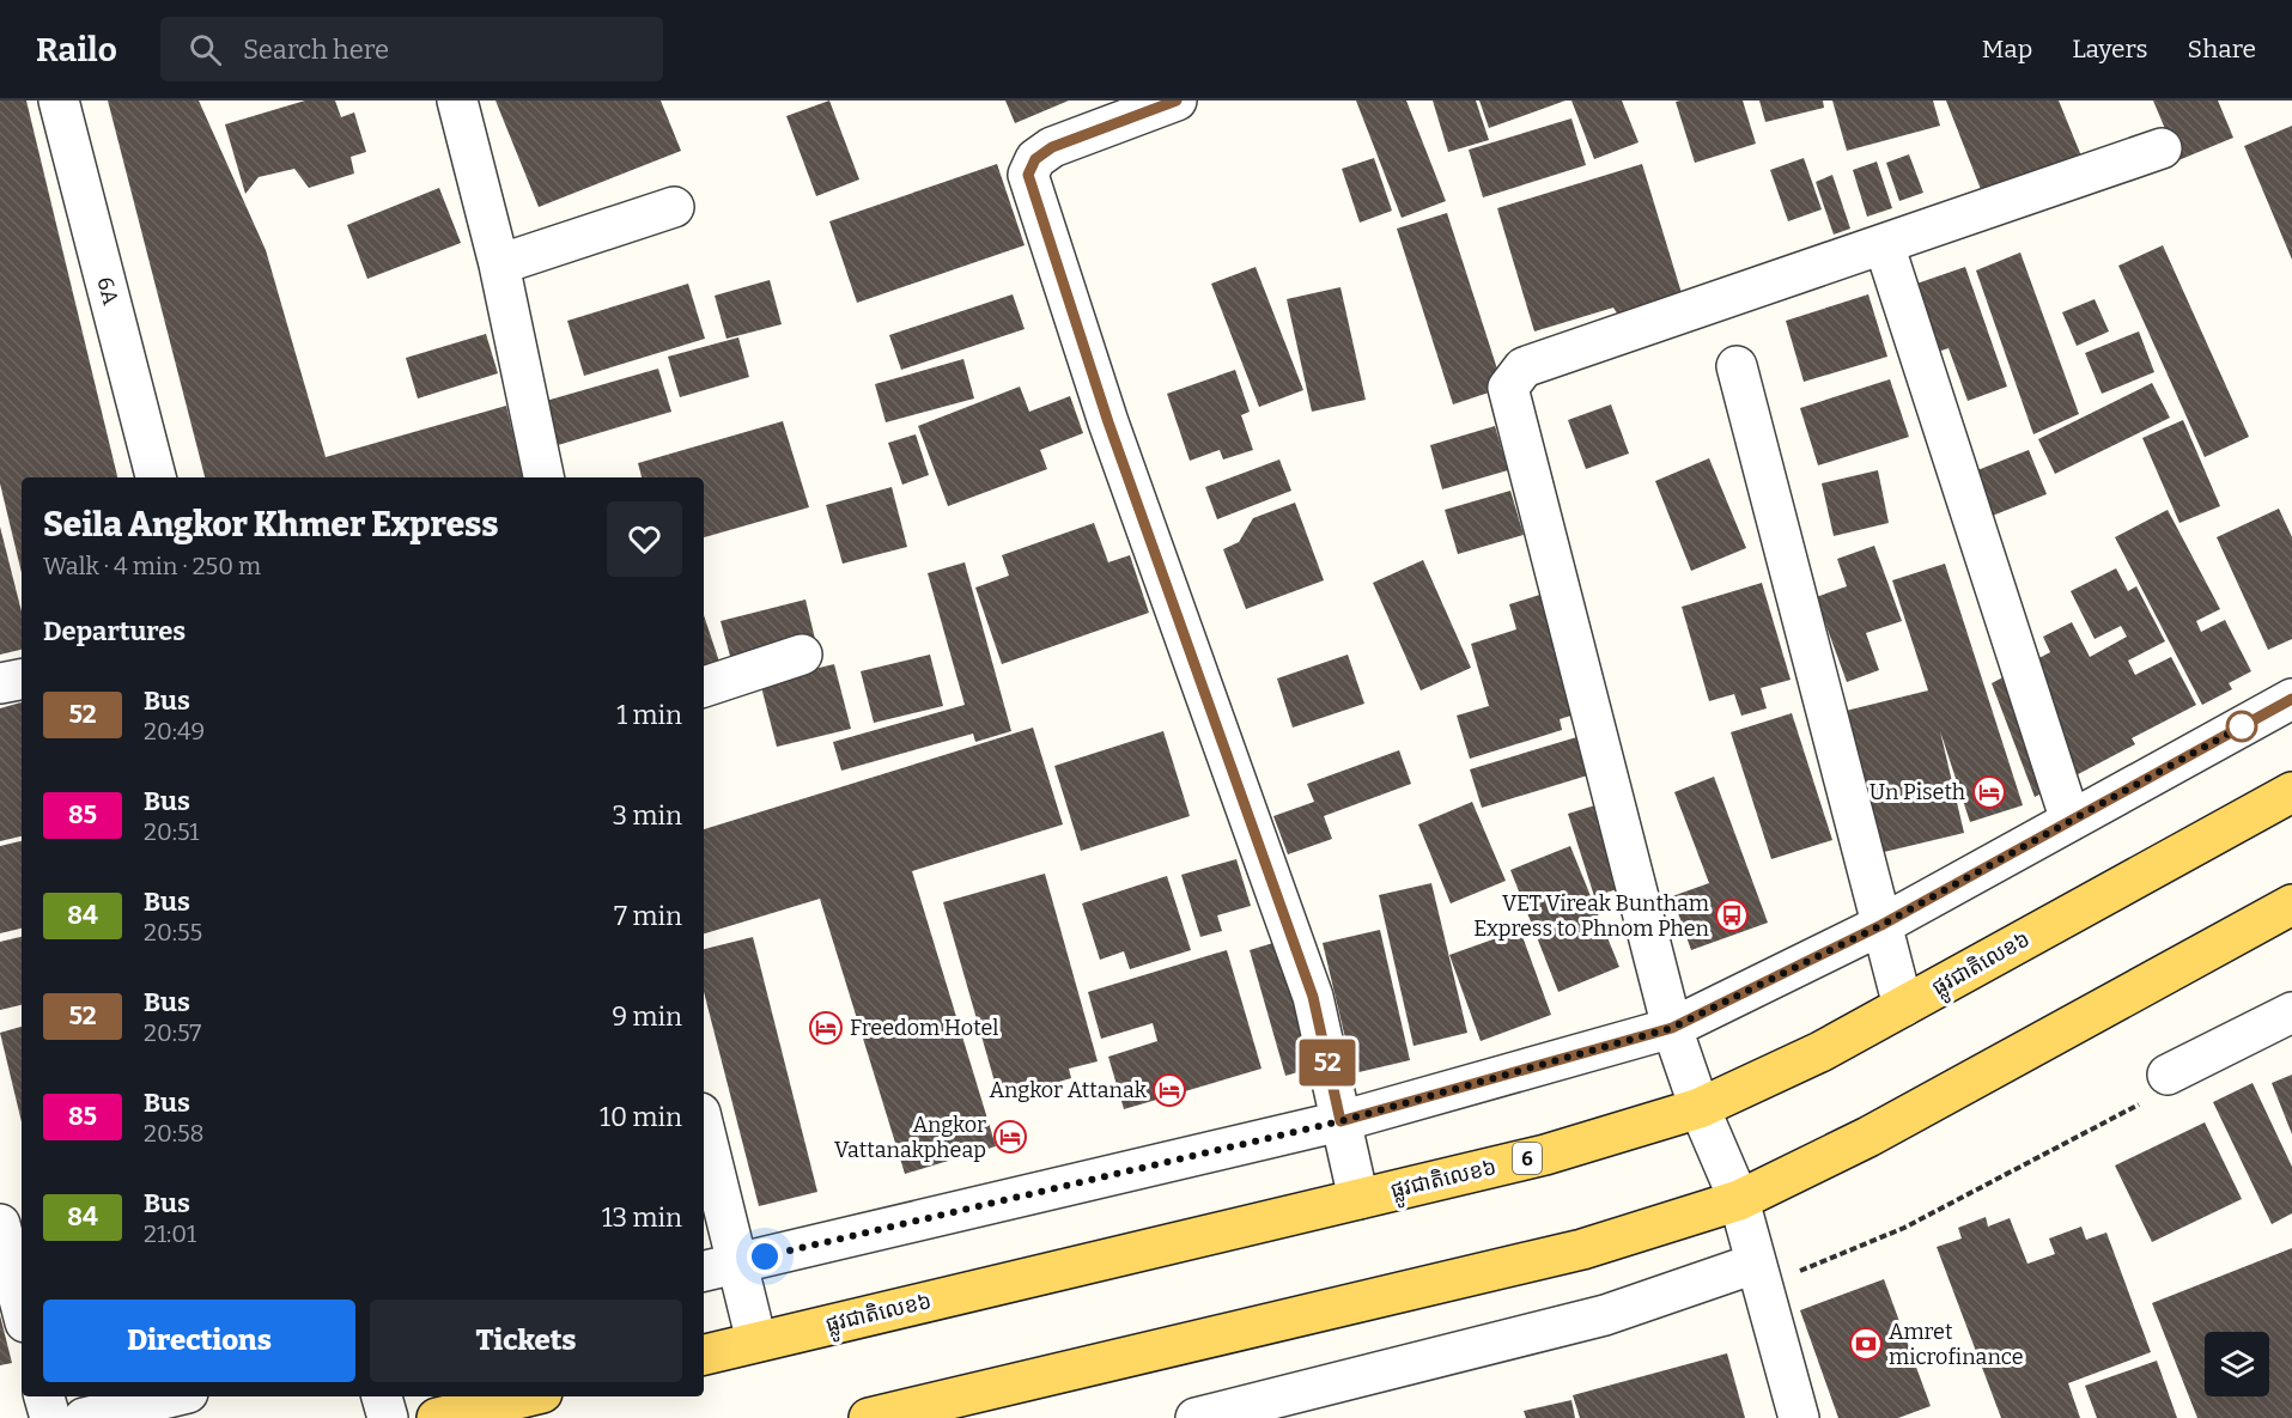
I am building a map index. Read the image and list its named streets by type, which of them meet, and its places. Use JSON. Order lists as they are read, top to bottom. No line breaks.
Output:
{"streets":{"main road":["ផ្លូវជាតិលេខ៦","6"],"street":["6A"]},"places":{"hotel":["Un Piseth","Freedom Hotel","Angkor Attanak","Angkor Vattanakpheap"],"bus stop":["VET Vireak Buntham Express to Phnom Phen"],"bank":["Amret microfinance"]},"lines":["bus line 52"],"page":{"header":"Railo","search":"Search here","nav":["Map","Layers","Share"],"on_map":"52","heading":[["Seila Angkor Khmer Express","Walk · 4 min · 250 m"],"Departures"],"list":[{"mark":"52","name":"Bus","note":"20:49","value":"1 min"},{"mark":"85","name":"Bus","note":"20:51","value":"3 min"},{"mark":"84","name":"Bus","note":"20:55","value":"7 min"},{"mark":"52","name":"Bus","note":"20:57","value":"9 min"},{"mark":"85","name":"Bus","note":"20:58","value":"10 min"},{"mark":"84","name":"Bus","note":"21:01","value":"13 min"}],"buttons":["Directions","Tickets"]}}
